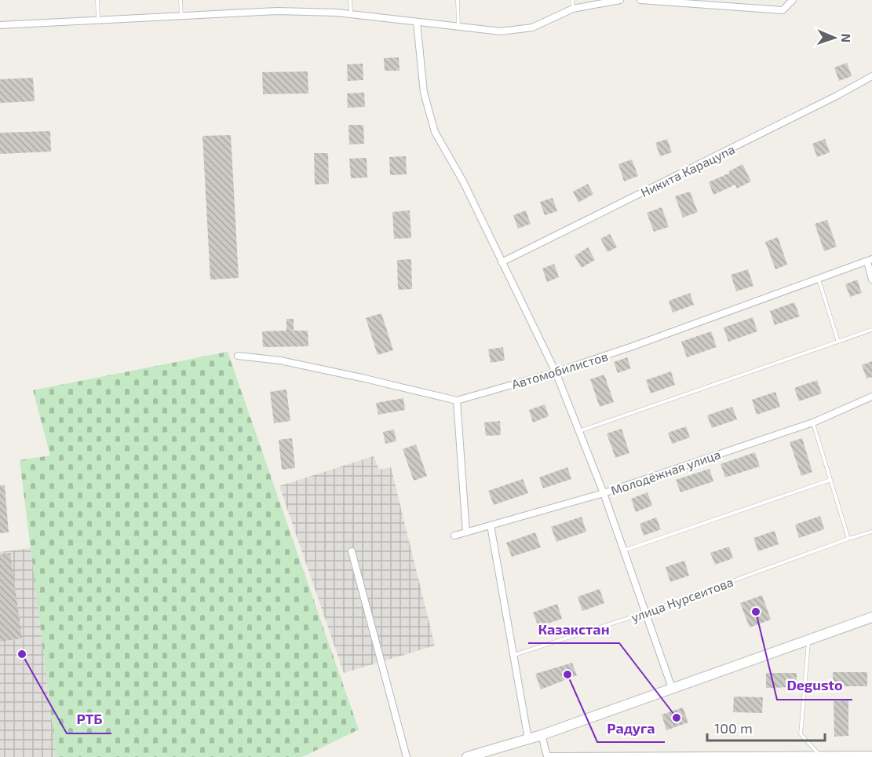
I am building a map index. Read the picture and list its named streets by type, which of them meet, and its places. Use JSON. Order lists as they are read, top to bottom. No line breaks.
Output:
{"streets":{"street":["Никита Карацупа","Автомобилистов","Молодёжная улица"],"lane":["улица Нурсеитова"]},"places":["Degusto","РТБ","Радуга","Казакстан"],"scale_bar":"100 m","north":"right"}
